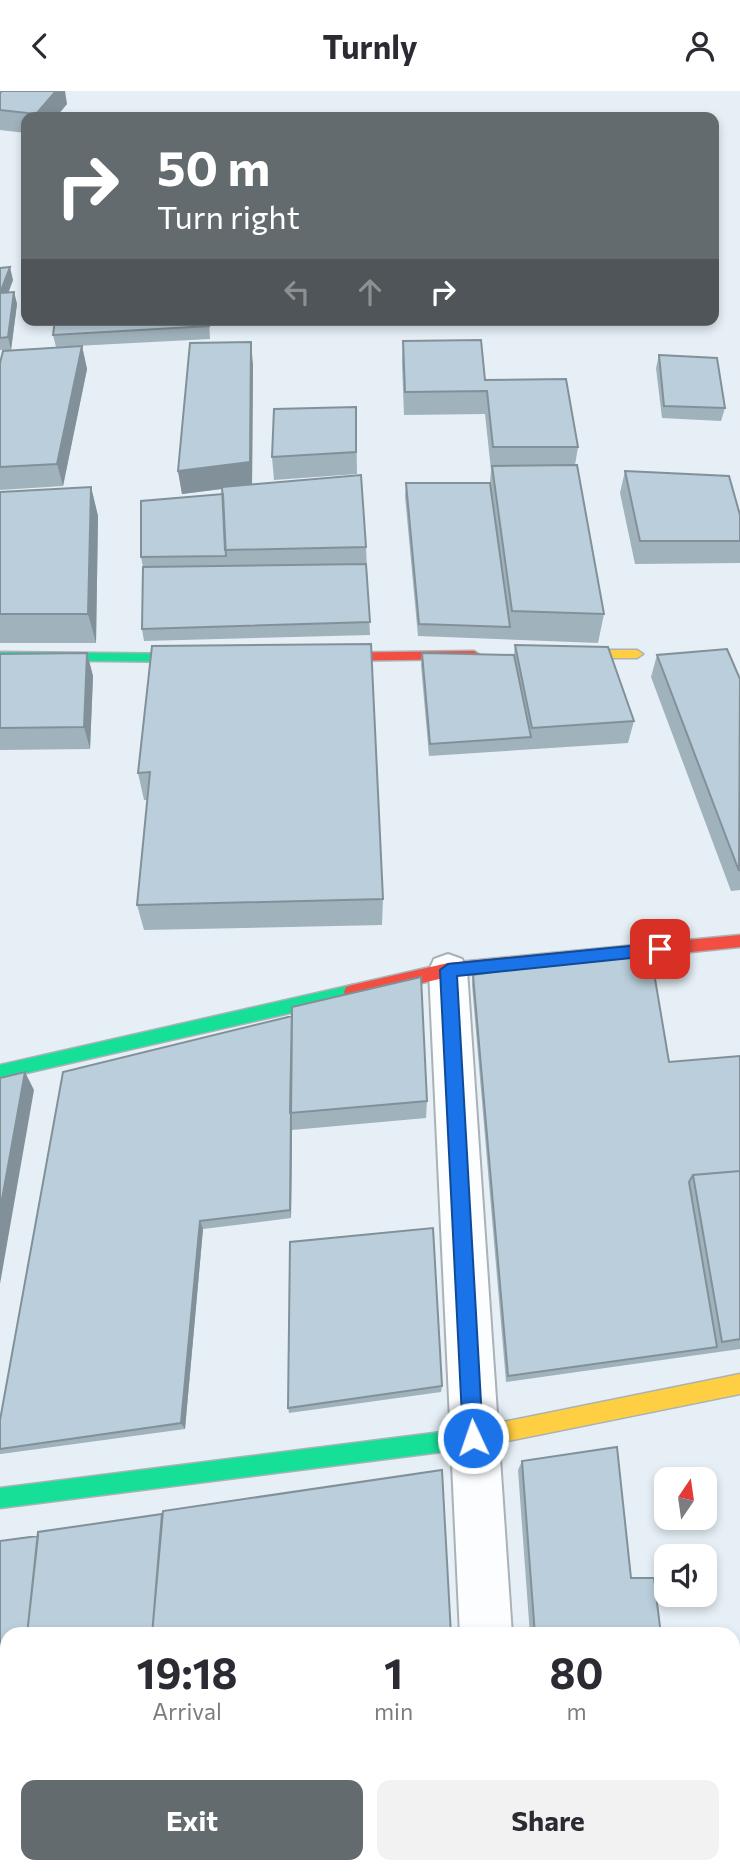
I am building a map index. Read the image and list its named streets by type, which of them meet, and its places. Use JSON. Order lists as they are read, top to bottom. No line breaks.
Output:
{"north":"top","page":{"header":"Turnly","turn":["50 m","Turn right"],"eta":["19:18","Arrival","1","min","80","m"],"buttons":["Exit","Share"]}}
